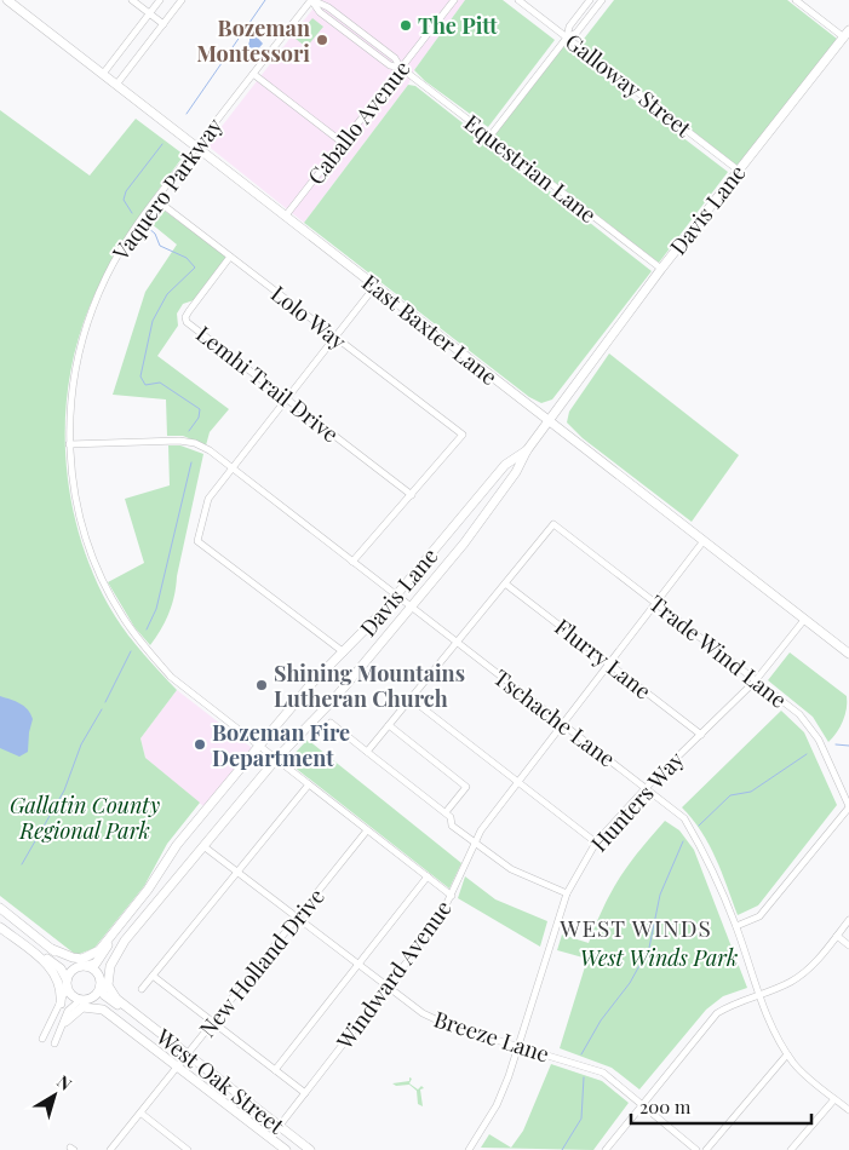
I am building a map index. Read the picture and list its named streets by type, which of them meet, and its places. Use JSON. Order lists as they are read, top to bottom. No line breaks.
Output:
{"streets":{"main road":["Davis Lane","East Baxter Lane","West Oak Street"],"street":["Galloway Street","Caballo Avenue","Equestrian Lane","Vaquero Parkway","Lolo Way","Lemhi Trail Drive","Trade Wind Lane","Flurry Lane","Tschache Lane","Hunters Way","New Holland Drive","Windward Avenue","Breeze Lane"]},"crossings":[["Galloway Street","Davis Lane"],["Caballo Avenue","Equestrian Lane"],["Caballo Avenue","East Baxter Lane"],["Equestrian Lane","Vaquero Parkway"],["Equestrian Lane","Davis Lane"],["Vaquero Parkway","Davis Lane"],["Vaquero Parkway","Lolo Way"],["Vaquero Parkway","East Baxter Lane"],["Vaquero Parkway","Tschache Lane"],["Vaquero Parkway","New Holland Drive"],["Vaquero Parkway","Windward Avenue"],["Davis Lane","East Baxter Lane"],["Davis Lane","Tschache Lane"],["Davis Lane","Breeze Lane"],["Lolo Way","Lemhi Trail Drive"],["East Baxter Lane","Hunters Way"],["East Baxter Lane","Windward Avenue"],["Trade Wind Lane","Flurry Lane"],["Trade Wind Lane","Hunters Way"],["Trade Wind Lane","Windward Avenue"],["Flurry Lane","Hunters Way"],["Flurry Lane","Windward Avenue"],["Tschache Lane","Hunters Way"],["Tschache Lane","Windward Avenue"],["Hunters Way","Breeze Lane"],["New Holland Drive","Breeze Lane"],["New Holland Drive","West Oak Street"],["Windward Avenue","Breeze Lane"],["Windward Avenue","West Oak Street"]],"districts":["WEST WINDS"],"parks":["Gallatin County Regional Park","West Winds Park"],"places":["The Pitt","Bozeman Montessori","Shining Mountains Lutheran Church","Bozeman Fire Department"],"scale_bar":"200 m","north":"top right"}
